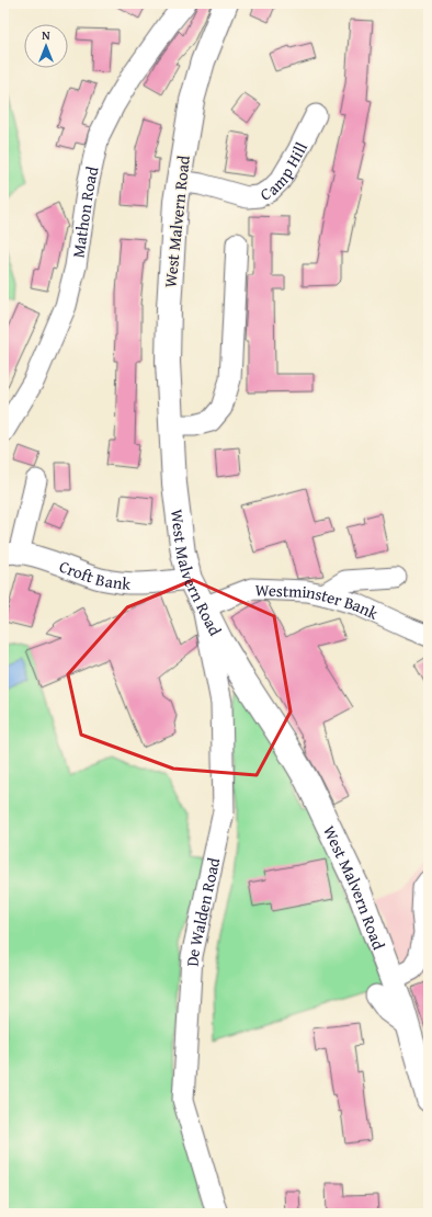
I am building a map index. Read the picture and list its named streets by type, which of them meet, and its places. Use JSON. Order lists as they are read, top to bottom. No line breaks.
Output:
{"streets":{"main road":["West Malvern Road"],"street":["Camp Hill","Mathon Road","Croft Bank","Westminster Bank","De Walden Road"]},"crossings":[["Camp Hill","West Malvern Road"],["West Malvern Road","Croft Bank"],["West Malvern Road","Westminster Bank"],["West Malvern Road","De Walden Road"],["Westminster Bank","De Walden Road"]],"north":"top"}
